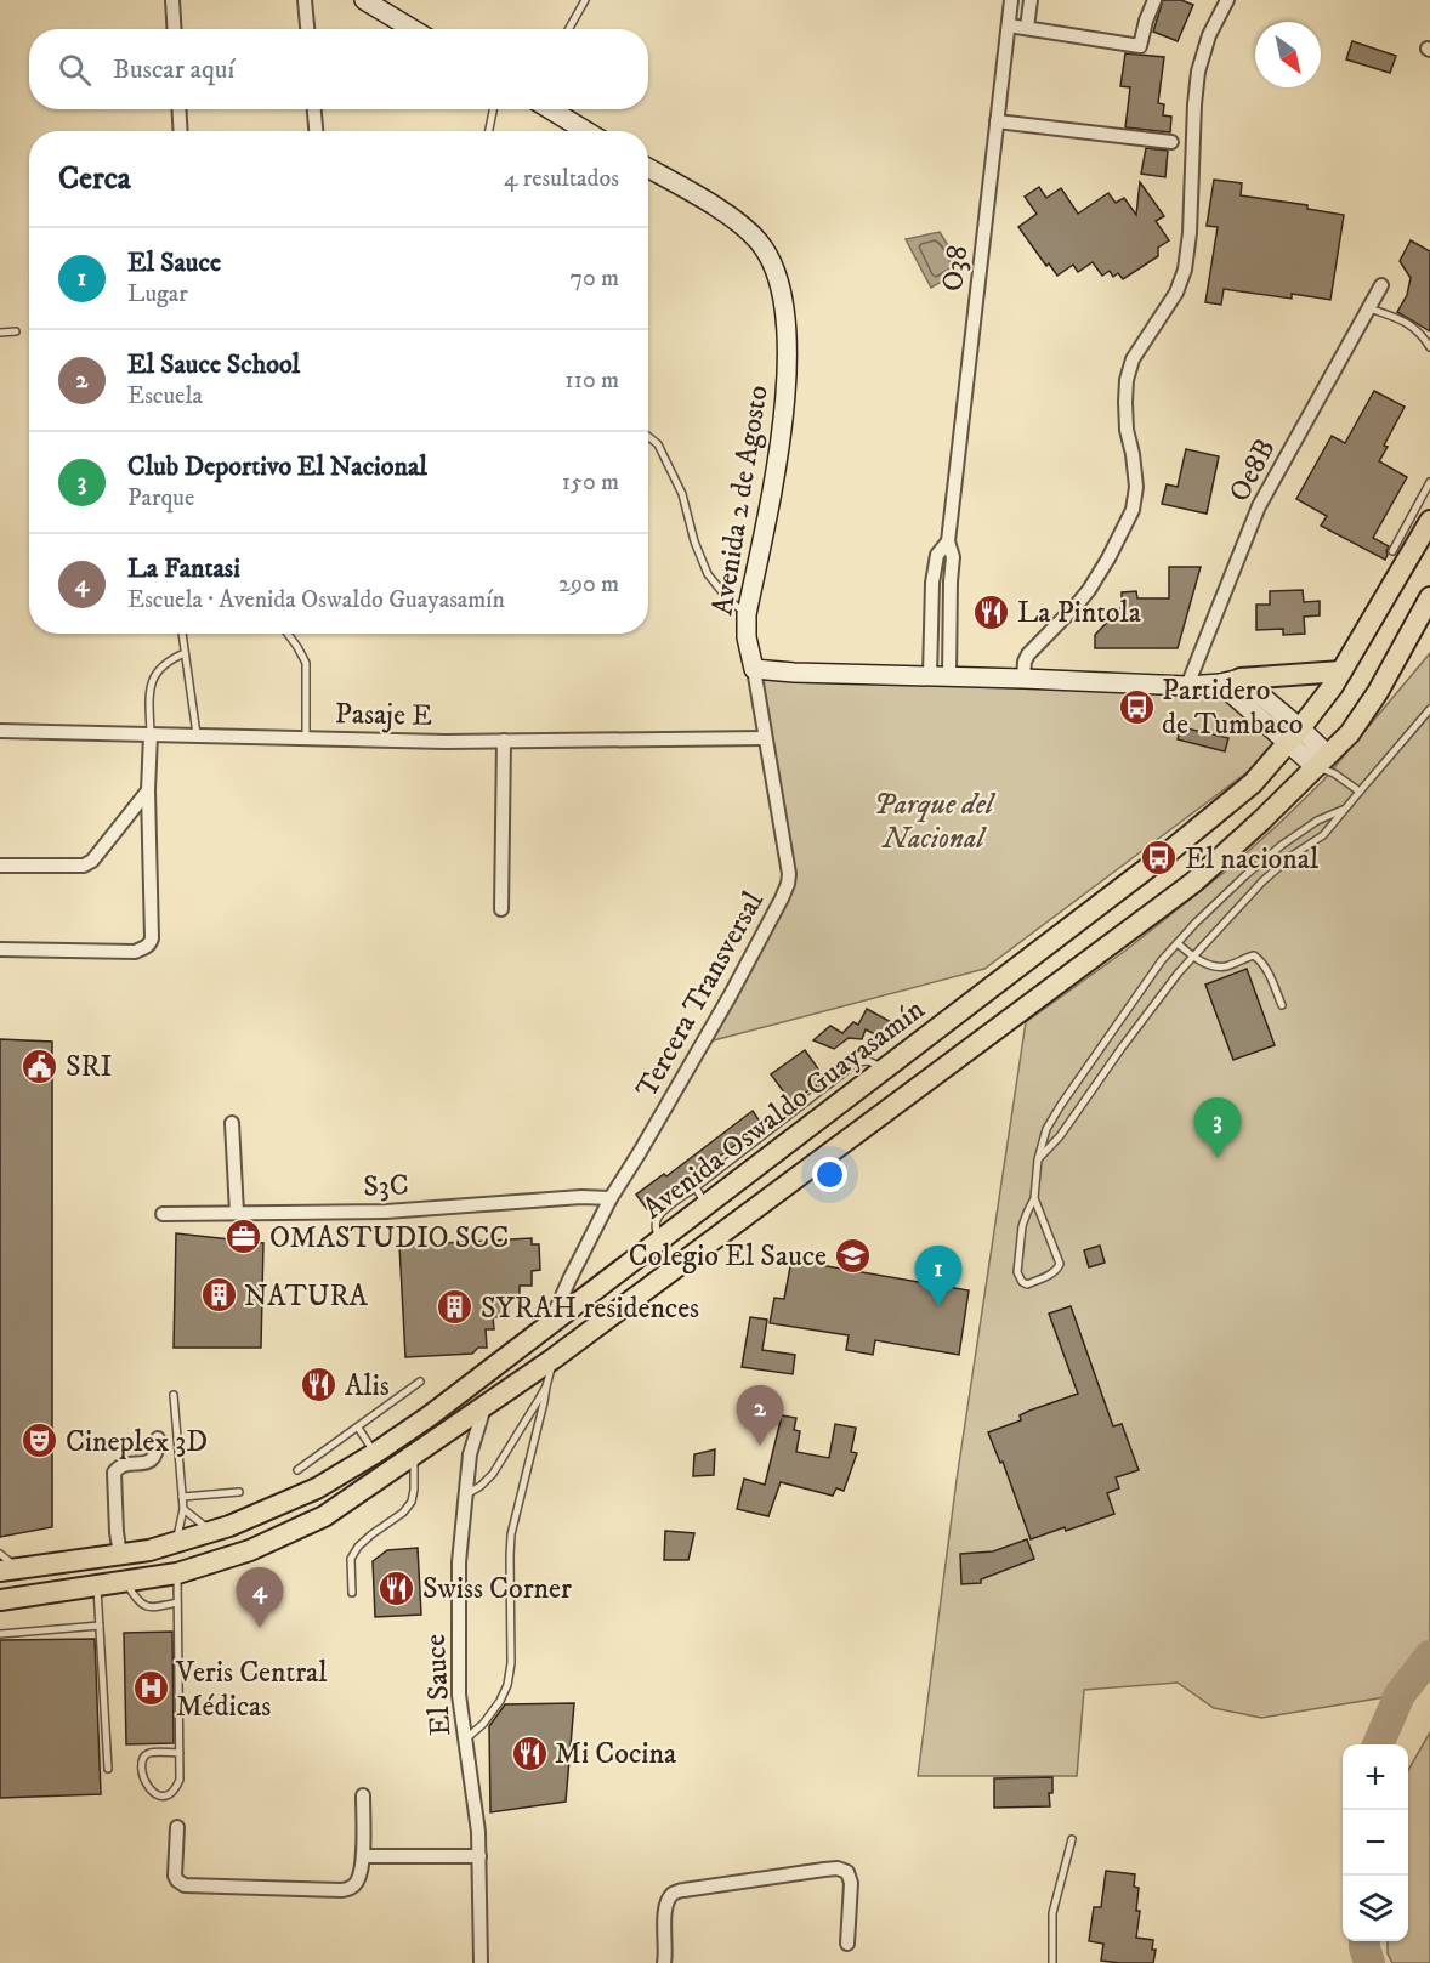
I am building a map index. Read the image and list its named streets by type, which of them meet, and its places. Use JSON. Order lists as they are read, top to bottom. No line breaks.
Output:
{"streets":{"main road":["Avenida 2 de Agosto","Avenida Oswaldo Guayasamín"],"street":["O38","Oe8B","Pasaje E","Tercera Transversal","S3C","El Sauce"]},"crossings":[["Avenida 2 de Agosto","Tercera Transversal"],["Pasaje E","Tercera Transversal"],["Tercera Transversal","Avenida Oswaldo Guayasamín"],["Tercera Transversal","S3C"]],"parks":["Parque del Nacional"],"places":{"restaurant":["La Pintola","Alis","Swiss Corner","Mi Cocina"],"bus stop":["Partidero de Tumbaco","El nacional"],"public building":["SRI"],"office":["OMASTUDIO SCC"],"school or university":["Colegio El Sauce"],"building":["NATURA","SYRAH residences"],"theatre":["Cineplex 3D"],"hospital":["Veris Central Médicas"]},"north":"bottom right","page":{"search":"Buscar aquí","heading":["Cerca","4 resultados"],"list":[{"mark":"1","name":"El Sauce","note":"Lugar","value":"70 m"},{"mark":"2","name":"El Sauce School","note":"Escuela","value":"110 m"},{"mark":"3","name":"Club Deportivo El Nacional","note":"Parque","value":"150 m"},{"mark":"4","name":"La Fantasi","note":"Escuela · Avenida Oswaldo Guayasamín","value":"290 m"}],"pins":["3","1","2","4"],"map_buttons":["+","−"]}}
